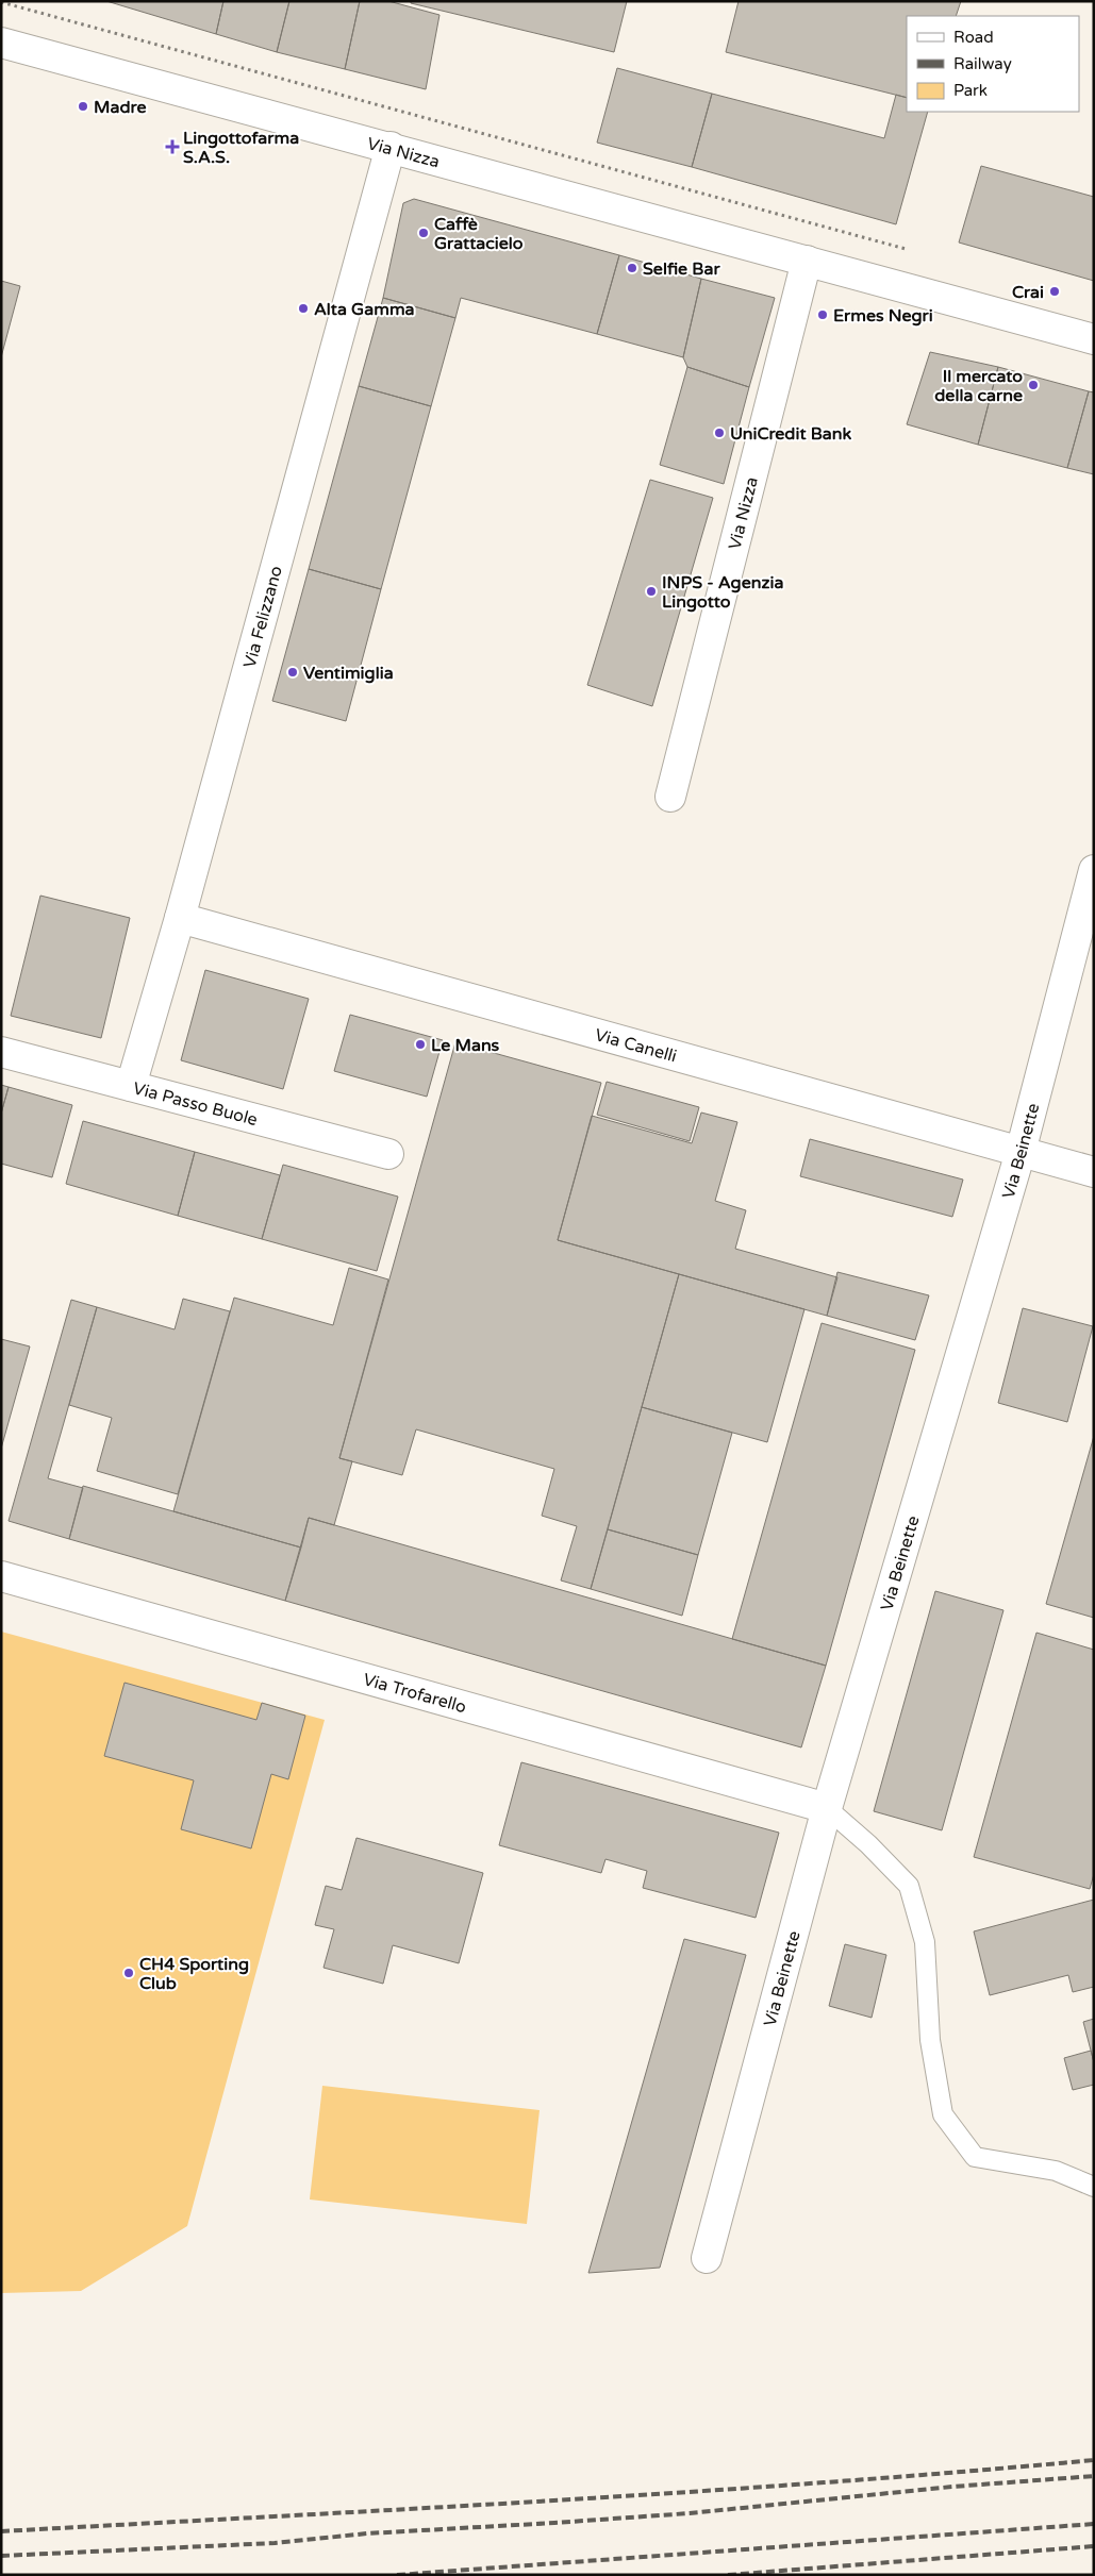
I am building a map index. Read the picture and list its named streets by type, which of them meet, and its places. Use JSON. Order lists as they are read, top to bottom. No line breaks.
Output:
{"streets":{"street":["Via Nizza","Via Felizzano","Via Canelli","Via Passo Buole","Via Beinette","Via Trofarello"]},"crossings":[["Via Nizza","Via Felizzano"],["Via Felizzano","Via Canelli"],["Via Felizzano","Via Passo Buole"],["Via Canelli","Via Beinette"],["Via Beinette","Via Trofarello"]],"places":{"other":["Madre","Caffè Grattacielo","Selfie Bar","Crai","Alta Gamma","Ermes Negri","Il mercato della carne","UniCredit Bank","INPS - Agenzia Lingotto","Ventimiglia","Le Mans","CH4 Sporting Club"],"health":["Lingottofarma S.A.S."]},"legend":["Road","Railway","Park"]}
